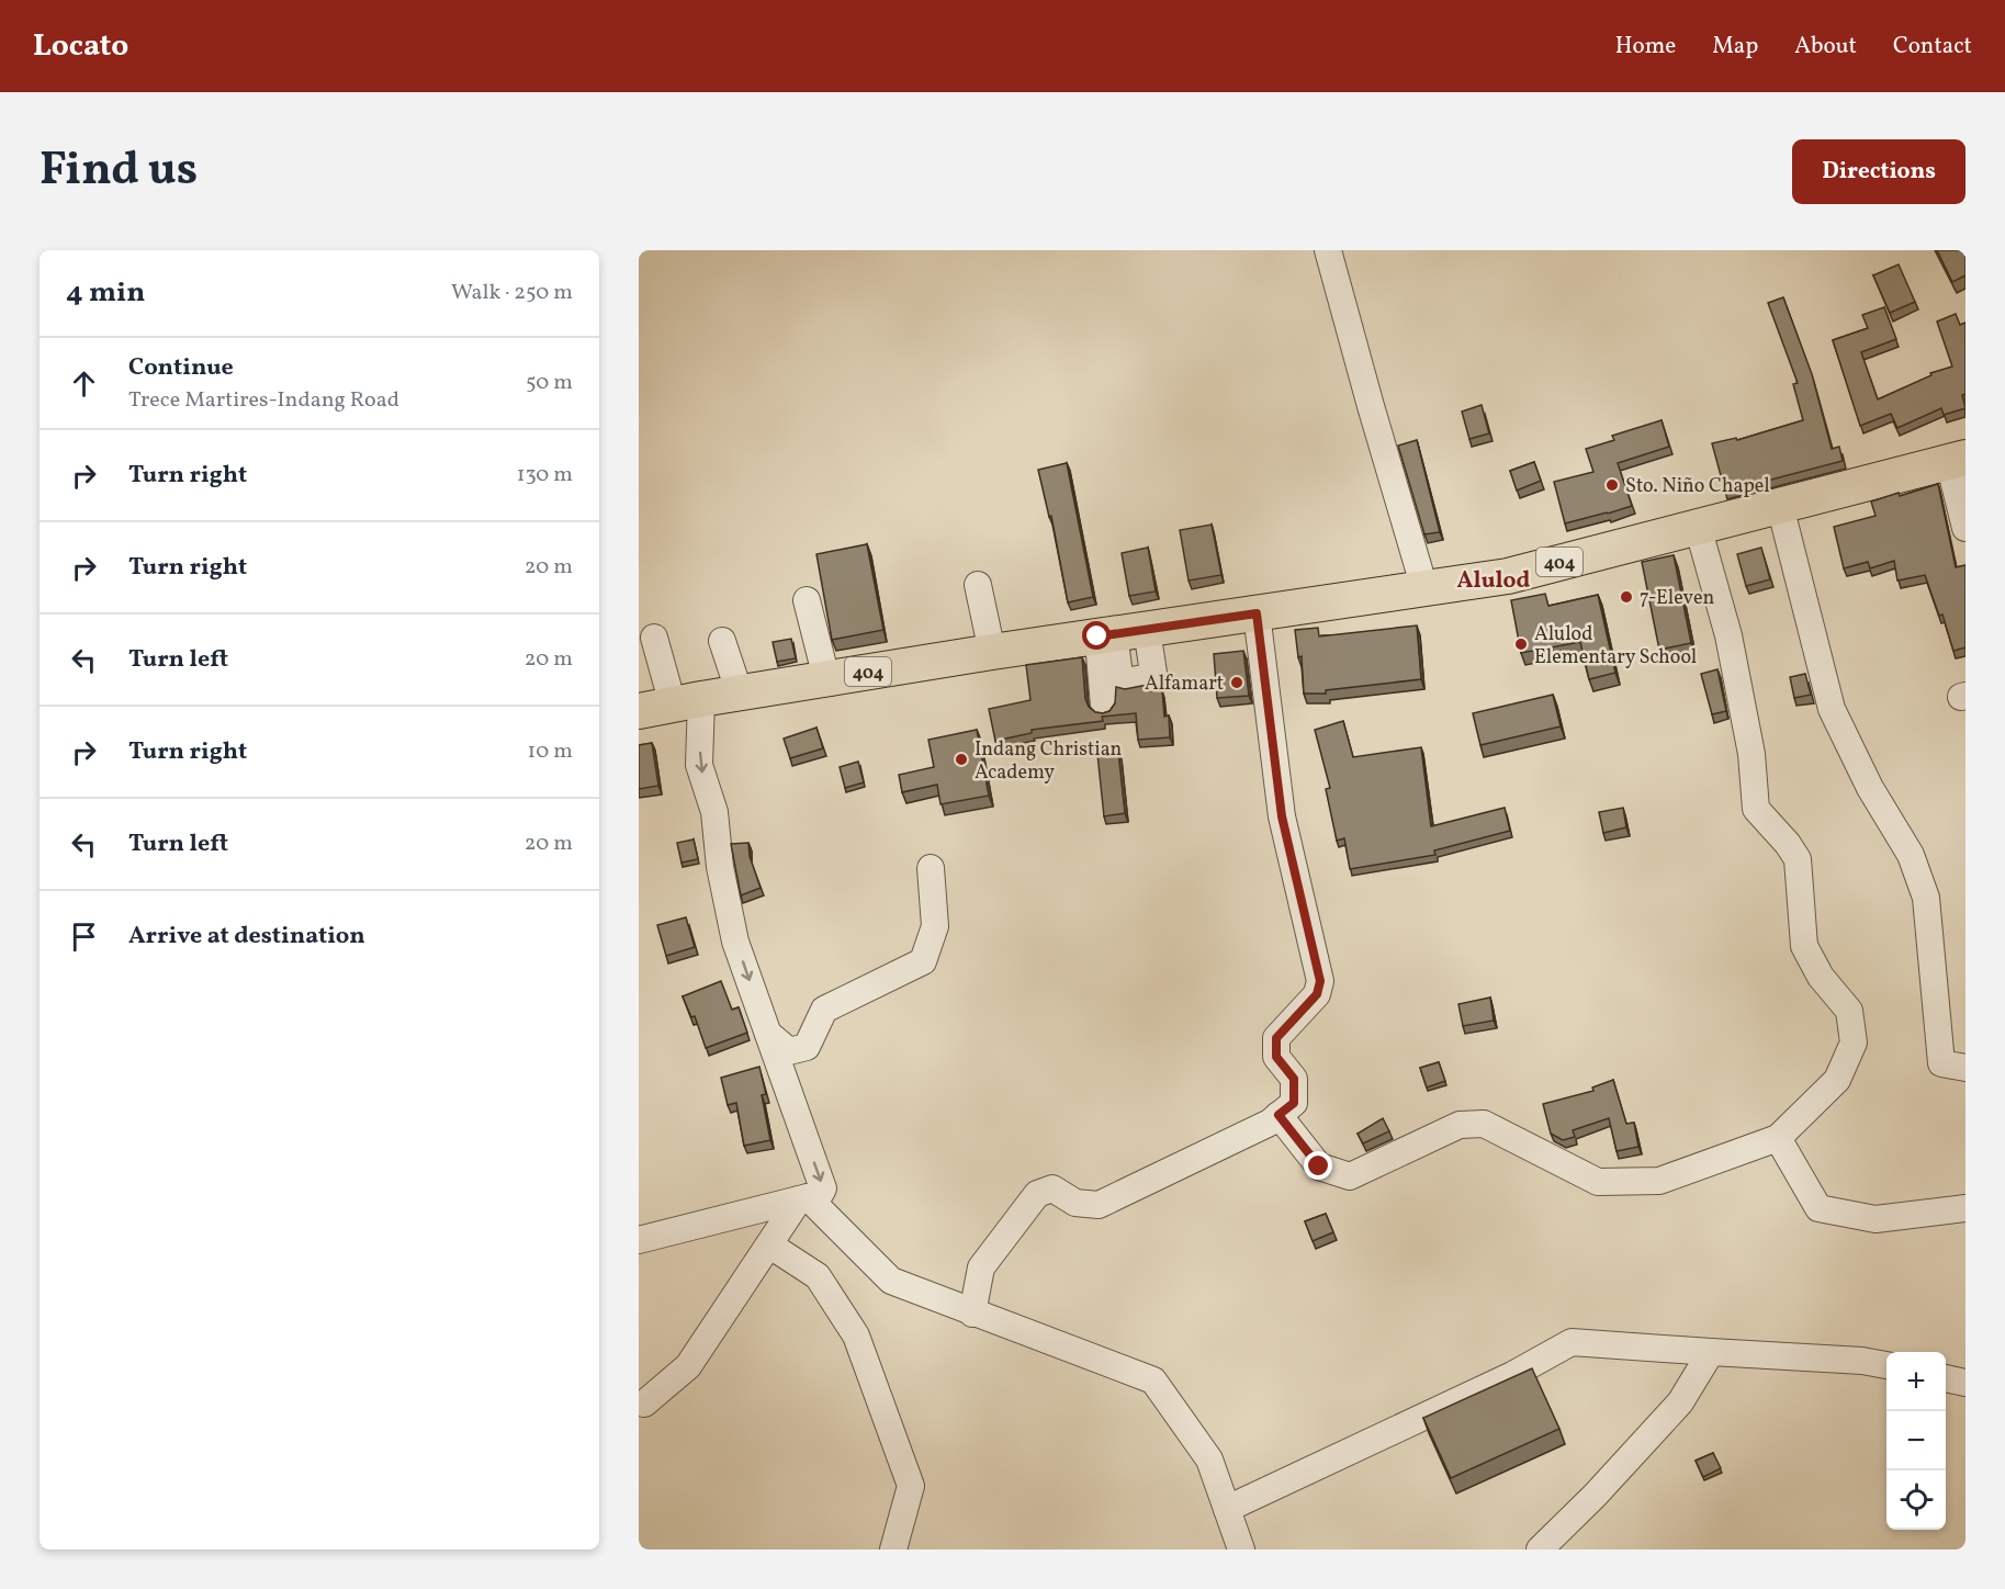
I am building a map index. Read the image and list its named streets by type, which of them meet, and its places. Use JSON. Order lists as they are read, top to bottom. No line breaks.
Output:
{"streets":{"main road":["404"]},"districts":["Alulod"],"places":["Sto. Niño Chapel","7-Eleven","Alulod Elementary School","Alfamart","Indang Christian Academy"],"page":{"header":"Locato","nav":["Home","Map","About","Contact"],"title":"Find us","buttons":"Directions","heading":["4 min","Walk · 250 m"],"list":[["Continue","Trece Martires-Indang Road","50 m"],["Turn right","130 m"],["Turn right","20 m"],["Turn left","20 m"],["Turn right","10 m"],["Turn left","20 m"],"Arrive at destination"],"map_buttons":["+","−"]}}
